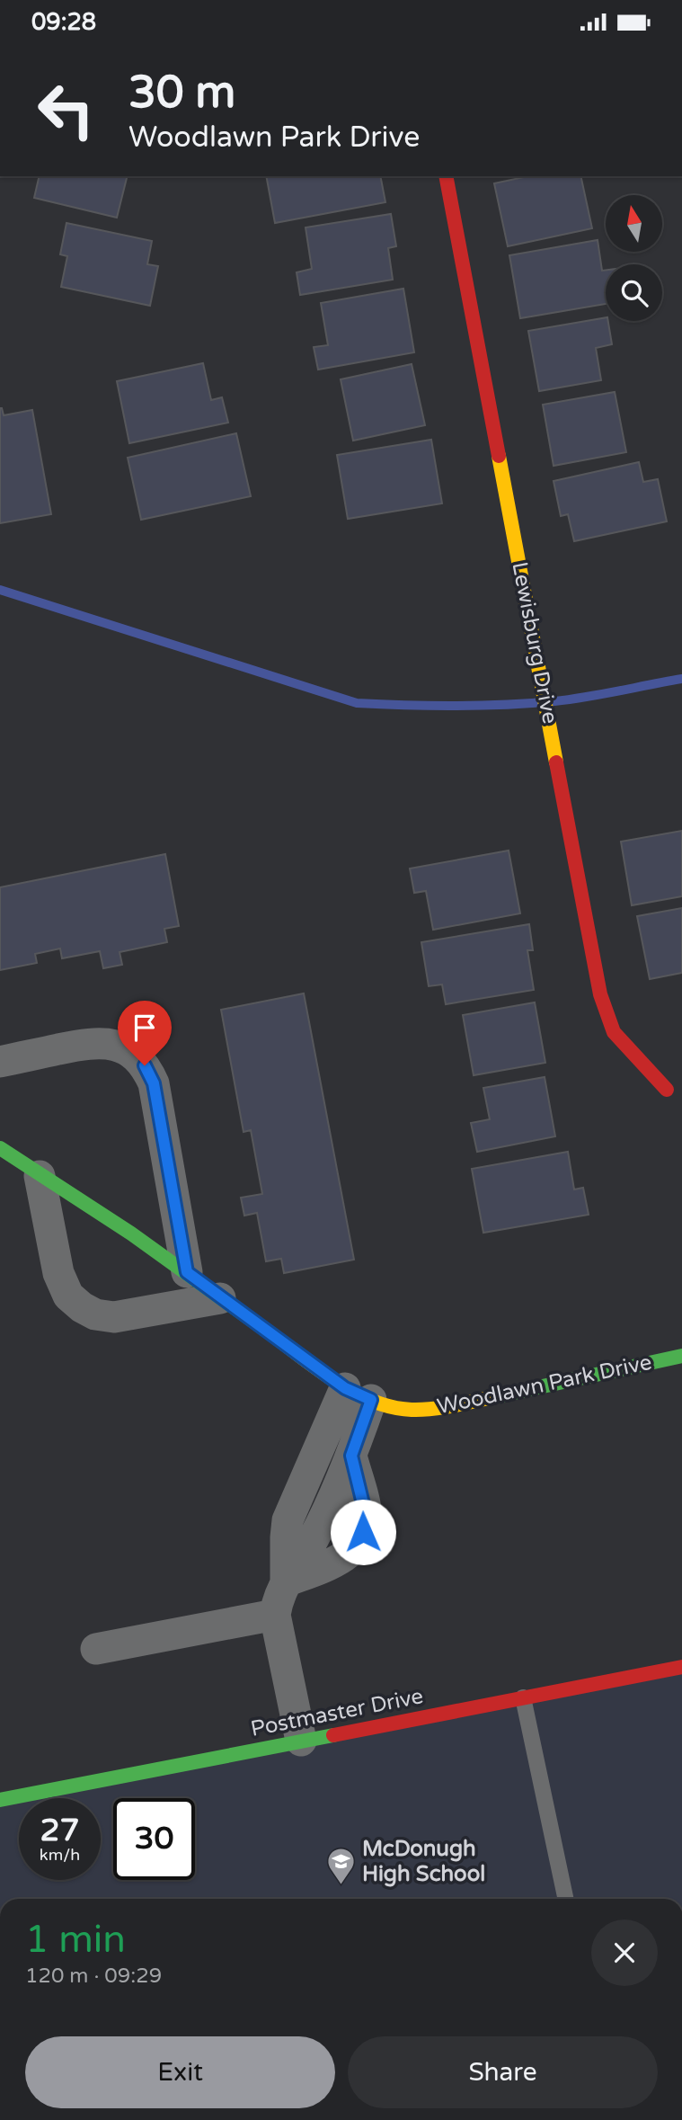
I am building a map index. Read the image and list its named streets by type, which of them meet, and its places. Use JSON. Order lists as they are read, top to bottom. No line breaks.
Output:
{"streets":{"street":["Lewisburg Drive","Woodlawn Park Drive","Postmaster Drive"]},"places":{"school or university":["McDonugh High School"]},"north":"top","page":{"status":"09:28","turn":["30 m","Woodlawn Park Drive"],"speed":"27 km/h","limit":"30","heading":["1 min","120 m · 09:29"],"buttons":["Exit","Share"]}}
